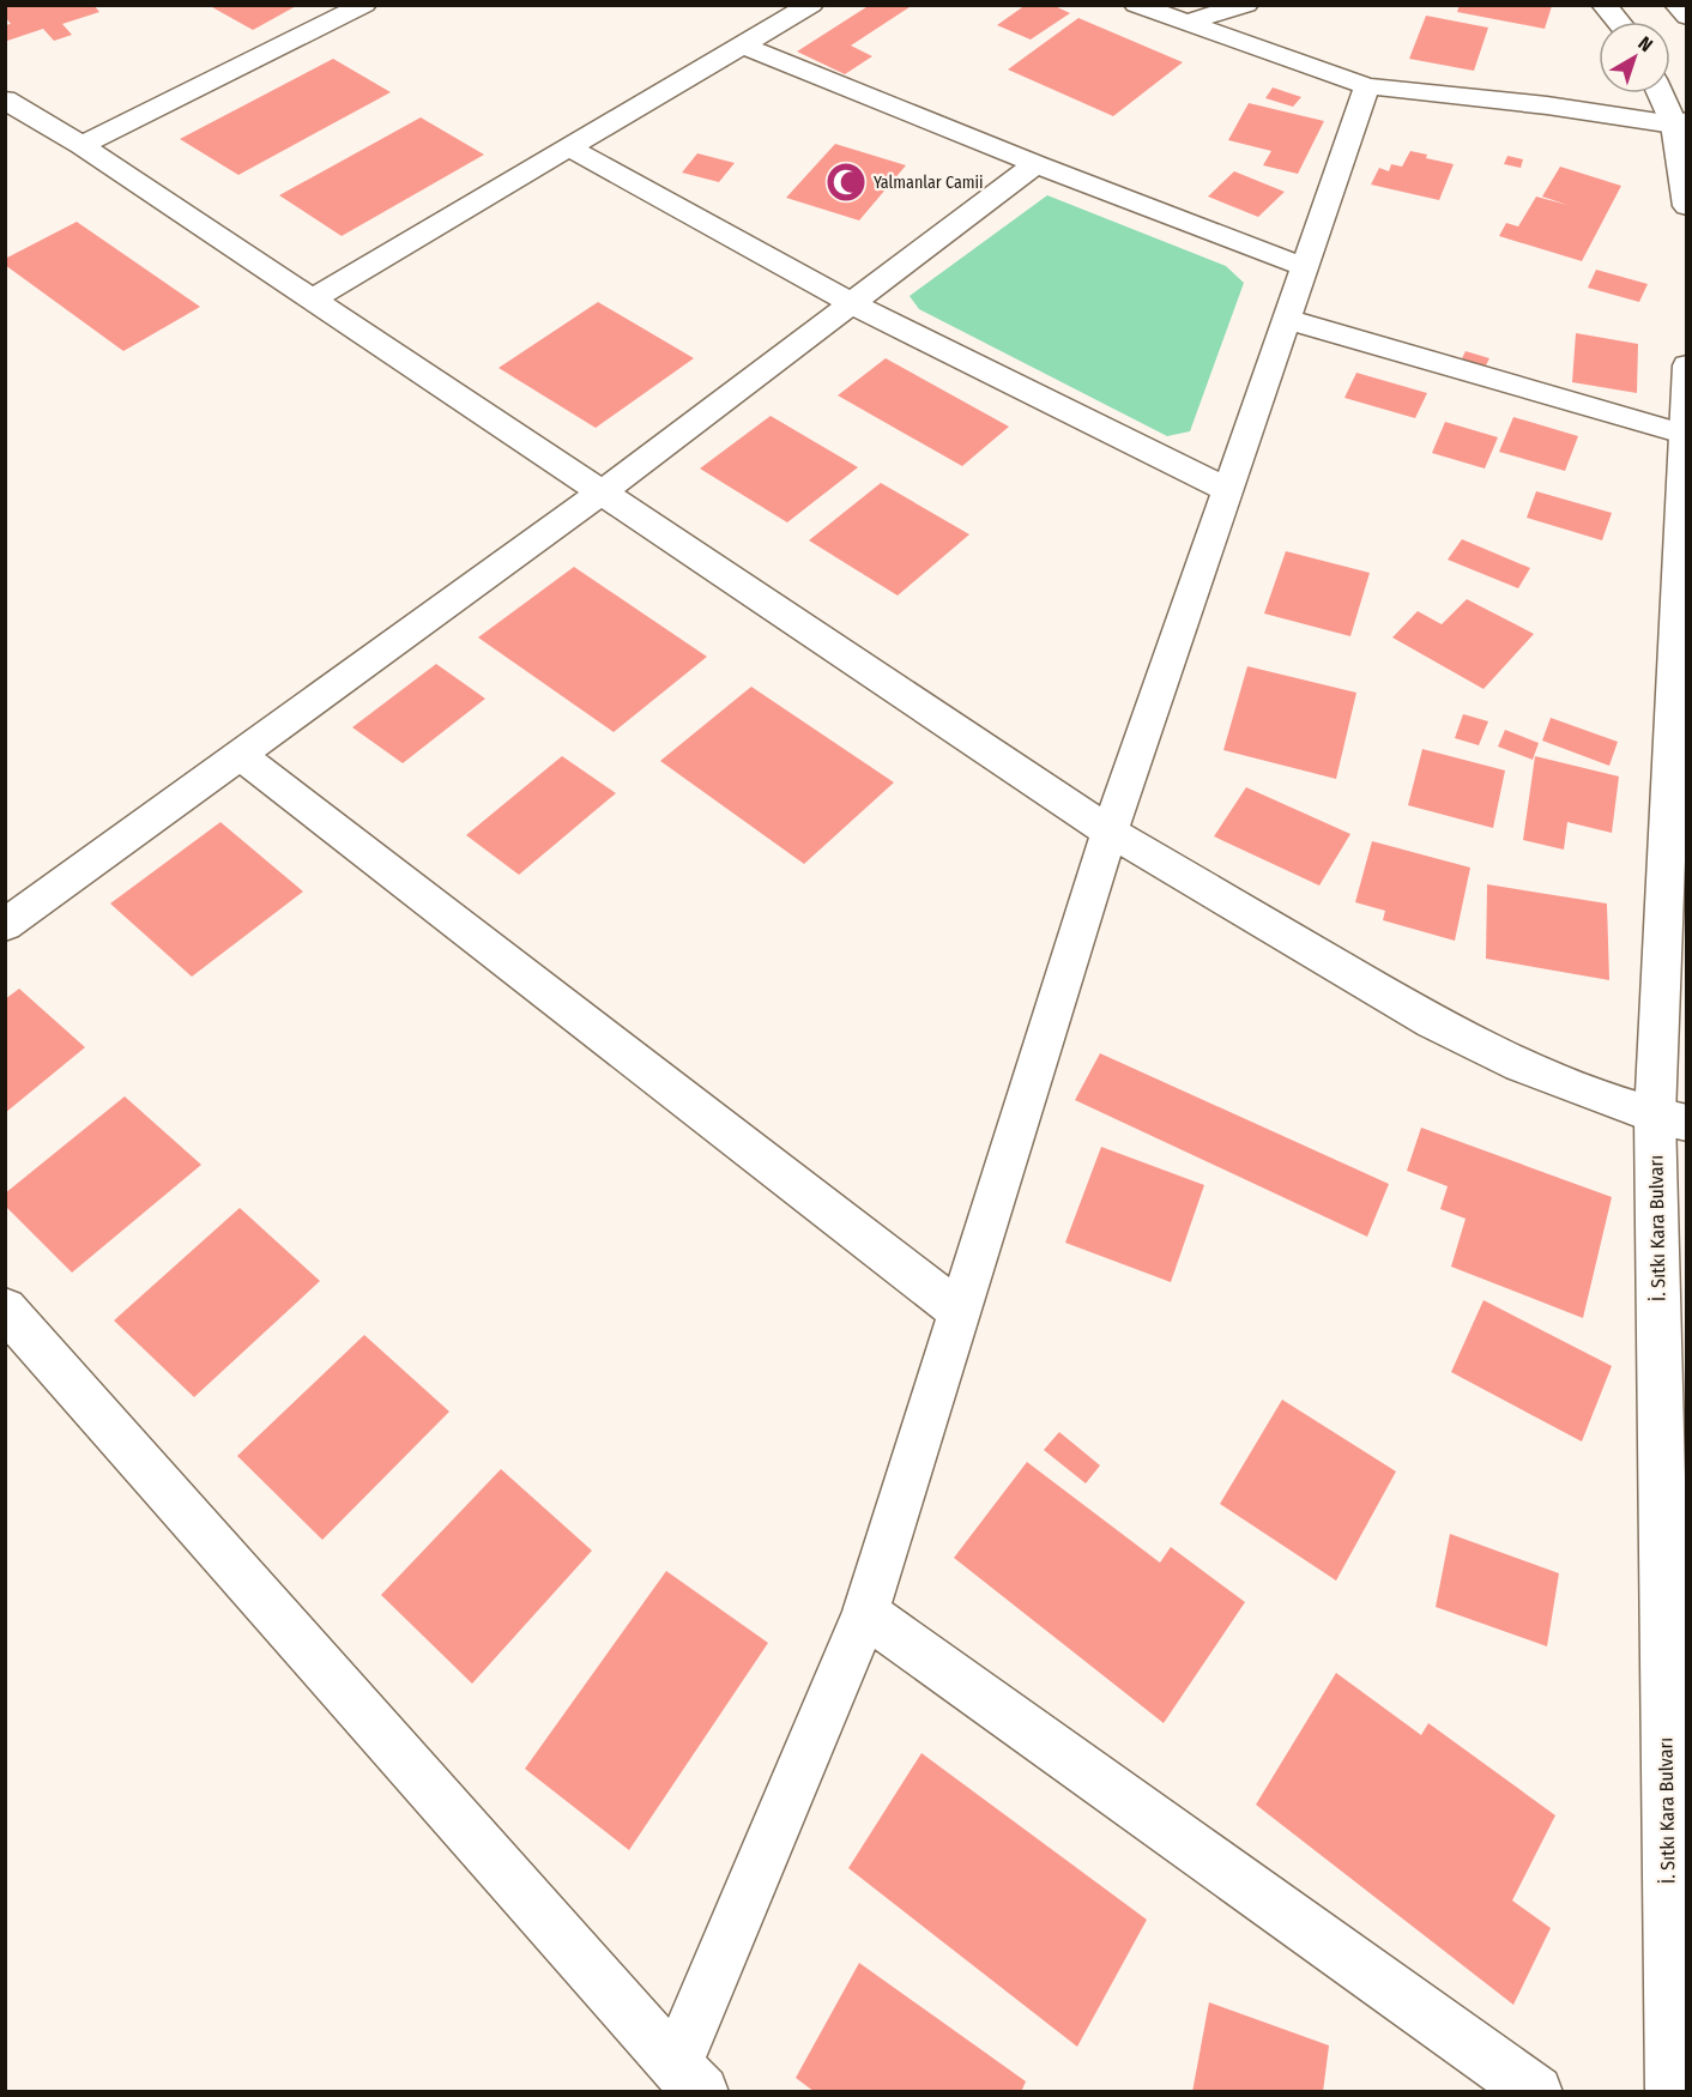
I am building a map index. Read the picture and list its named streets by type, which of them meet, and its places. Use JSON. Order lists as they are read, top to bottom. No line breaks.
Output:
{"streets":{"street":["İ. Sıtkı Kara Bulvarı"]},"places":{"mosque":["Yalmanlar Camii"]},"north":"top right"}
